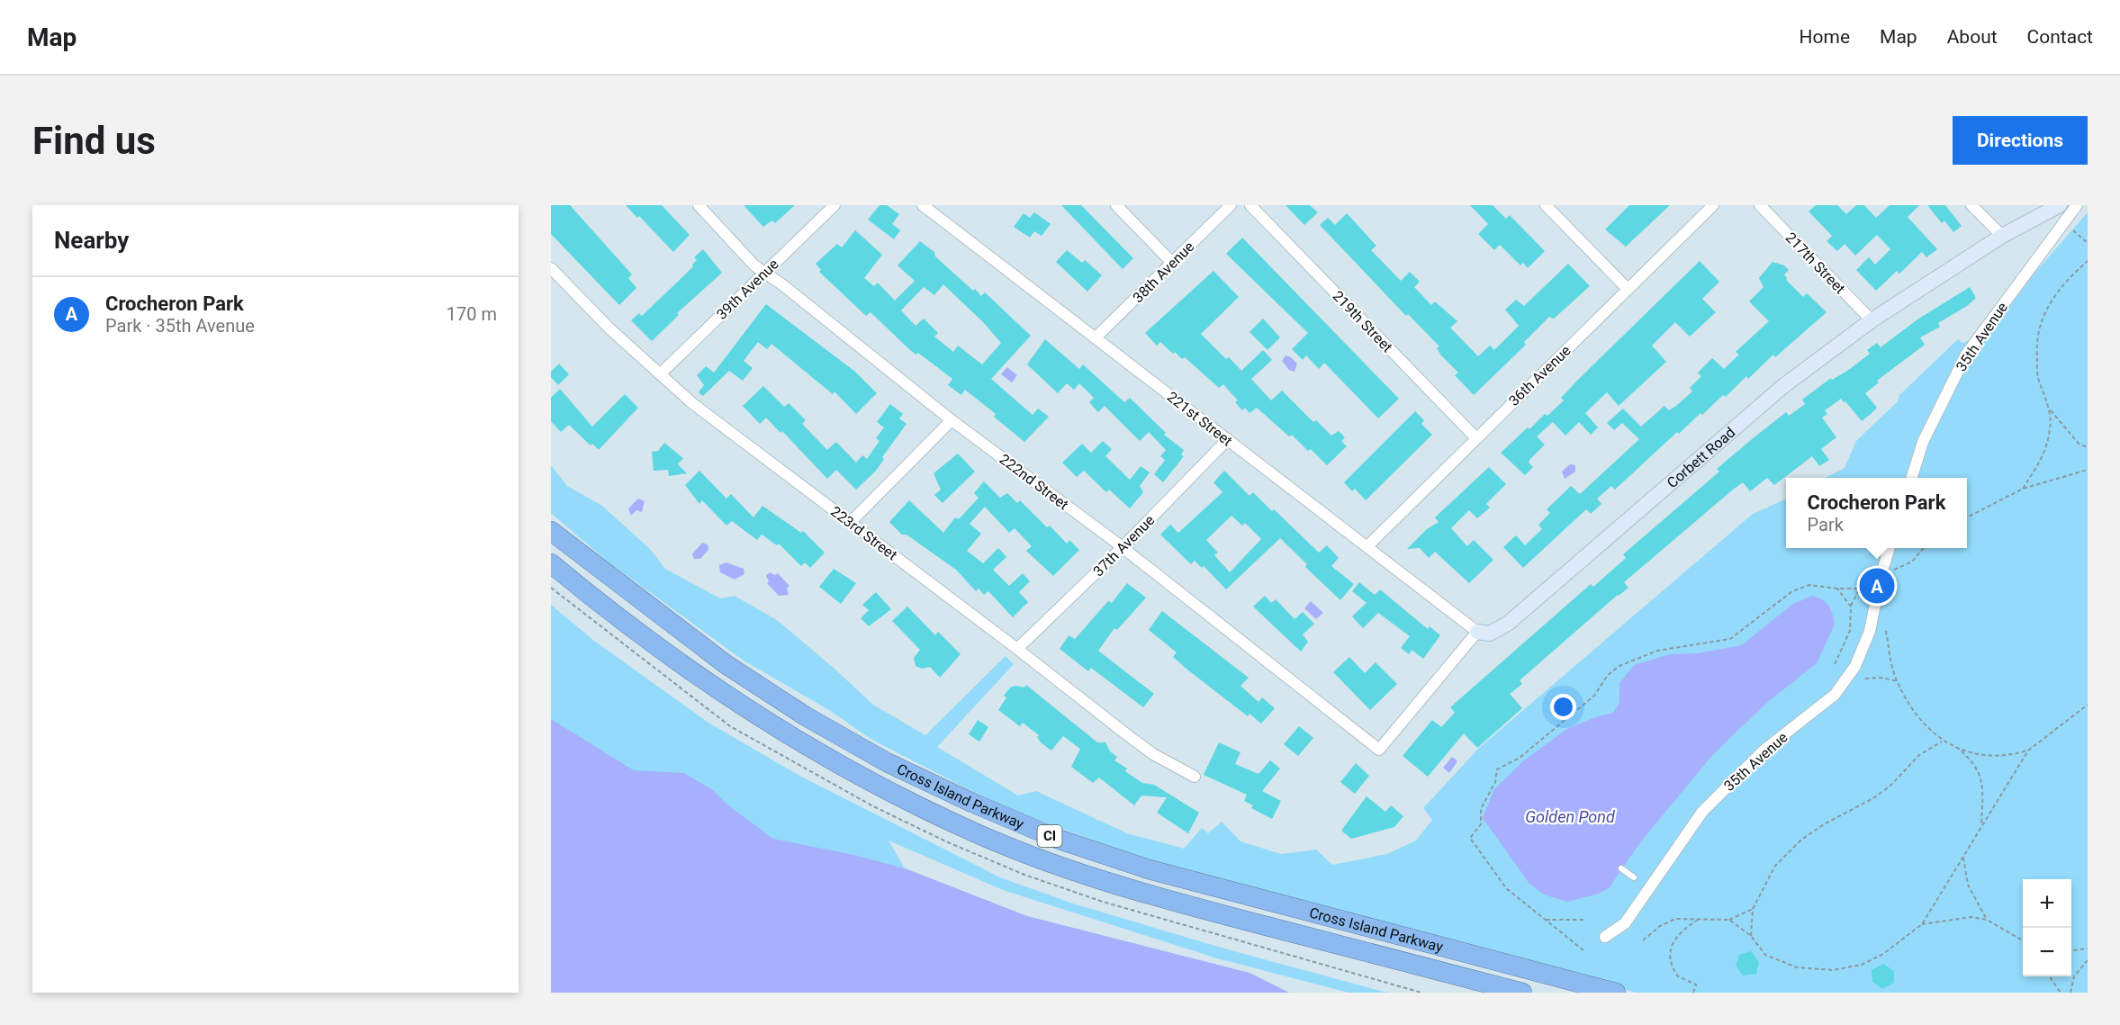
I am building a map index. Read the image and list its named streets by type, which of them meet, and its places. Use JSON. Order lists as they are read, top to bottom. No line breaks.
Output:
{"streets":{"highway":["Cross Island Parkway","CI"],"street":["217th Street","38th Avenue","39th Avenue","219th Street","35th Avenue","36th Avenue","221st Street","Corbett Road","222nd Street","223rd Street","37th Avenue"]},"crossings":[["217th Street","Corbett Road"],["38th Avenue","221st Street"],["39th Avenue","222nd Street"],["39th Avenue","223rd Street"],["219th Street","36th Avenue"],["36th Avenue","221st Street"],["221st Street","Corbett Road"],["221st Street","222nd Street"],["221st Street","37th Avenue"],["Corbett Road","222nd Street"],["222nd Street","37th Avenue"],["223rd Street","37th Avenue"]],"water":["Golden Pond"],"page":{"header":"Map","nav":["Home","Map","About","Contact"],"buttons":"Directions","title":"Find us","heading":"Nearby","list":[{"mark":"A","name":"Crocheron Park","note":"Park · 35th Avenue","value":"170 m"}],"popup":["Crocheron Park","Park"],"pins":"A","map_buttons":["+","−"]}}
